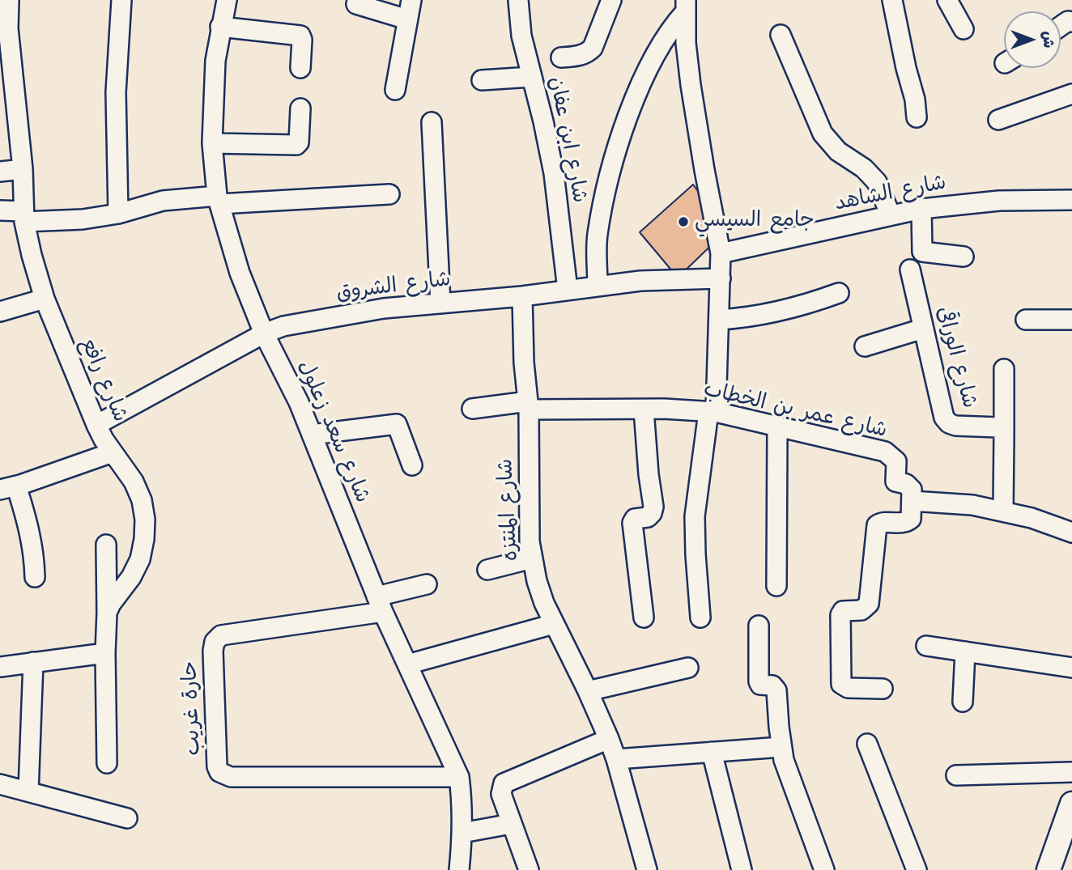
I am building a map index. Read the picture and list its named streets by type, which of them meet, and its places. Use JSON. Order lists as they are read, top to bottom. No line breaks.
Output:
{"streets":{"street":["شارع ابن عفان","شارع الشاهد","شارع الشروق","شارع الوراقى","شارع رافع","شارع عمر بن الخطاب","شارع سعد زعلول","شارع المنتزه","حارة غريب"]},"crossings":[["شارع ابن عفان","شارع الشروق"],["شارع الشروق","شارع رافع"],["شارع الشروق","شارع سعد زعلول"],["شارع الشروق","شارع المنتزه"],["شارع عمر بن الخطاب","شارع المنتزه"],["شارع سعد زعلول","حارة غريب"]],"places":["جامع السيسي"],"north":"right"}
